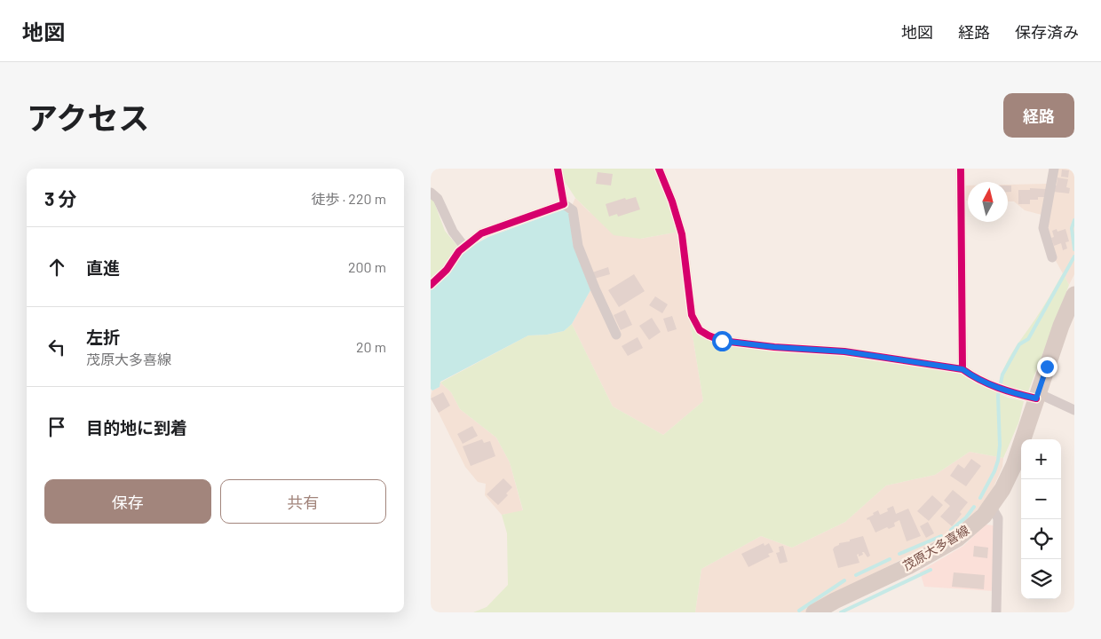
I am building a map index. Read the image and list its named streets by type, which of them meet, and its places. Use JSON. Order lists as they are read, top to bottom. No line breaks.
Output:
{"streets":{"main road":["茂原大多喜線"]},"north":"top","page":{"header":"地図","nav":["地図","経路","保存済み"],"title":"アクセス","buttons":["経路",["保存","共有"]],"heading":["3 分","徒歩 · 220 m"],"list":[["直進","200 m"],["左折","茂原大多喜線","20 m"],"目的地に到着"],"map_buttons":["+","−"]}}
